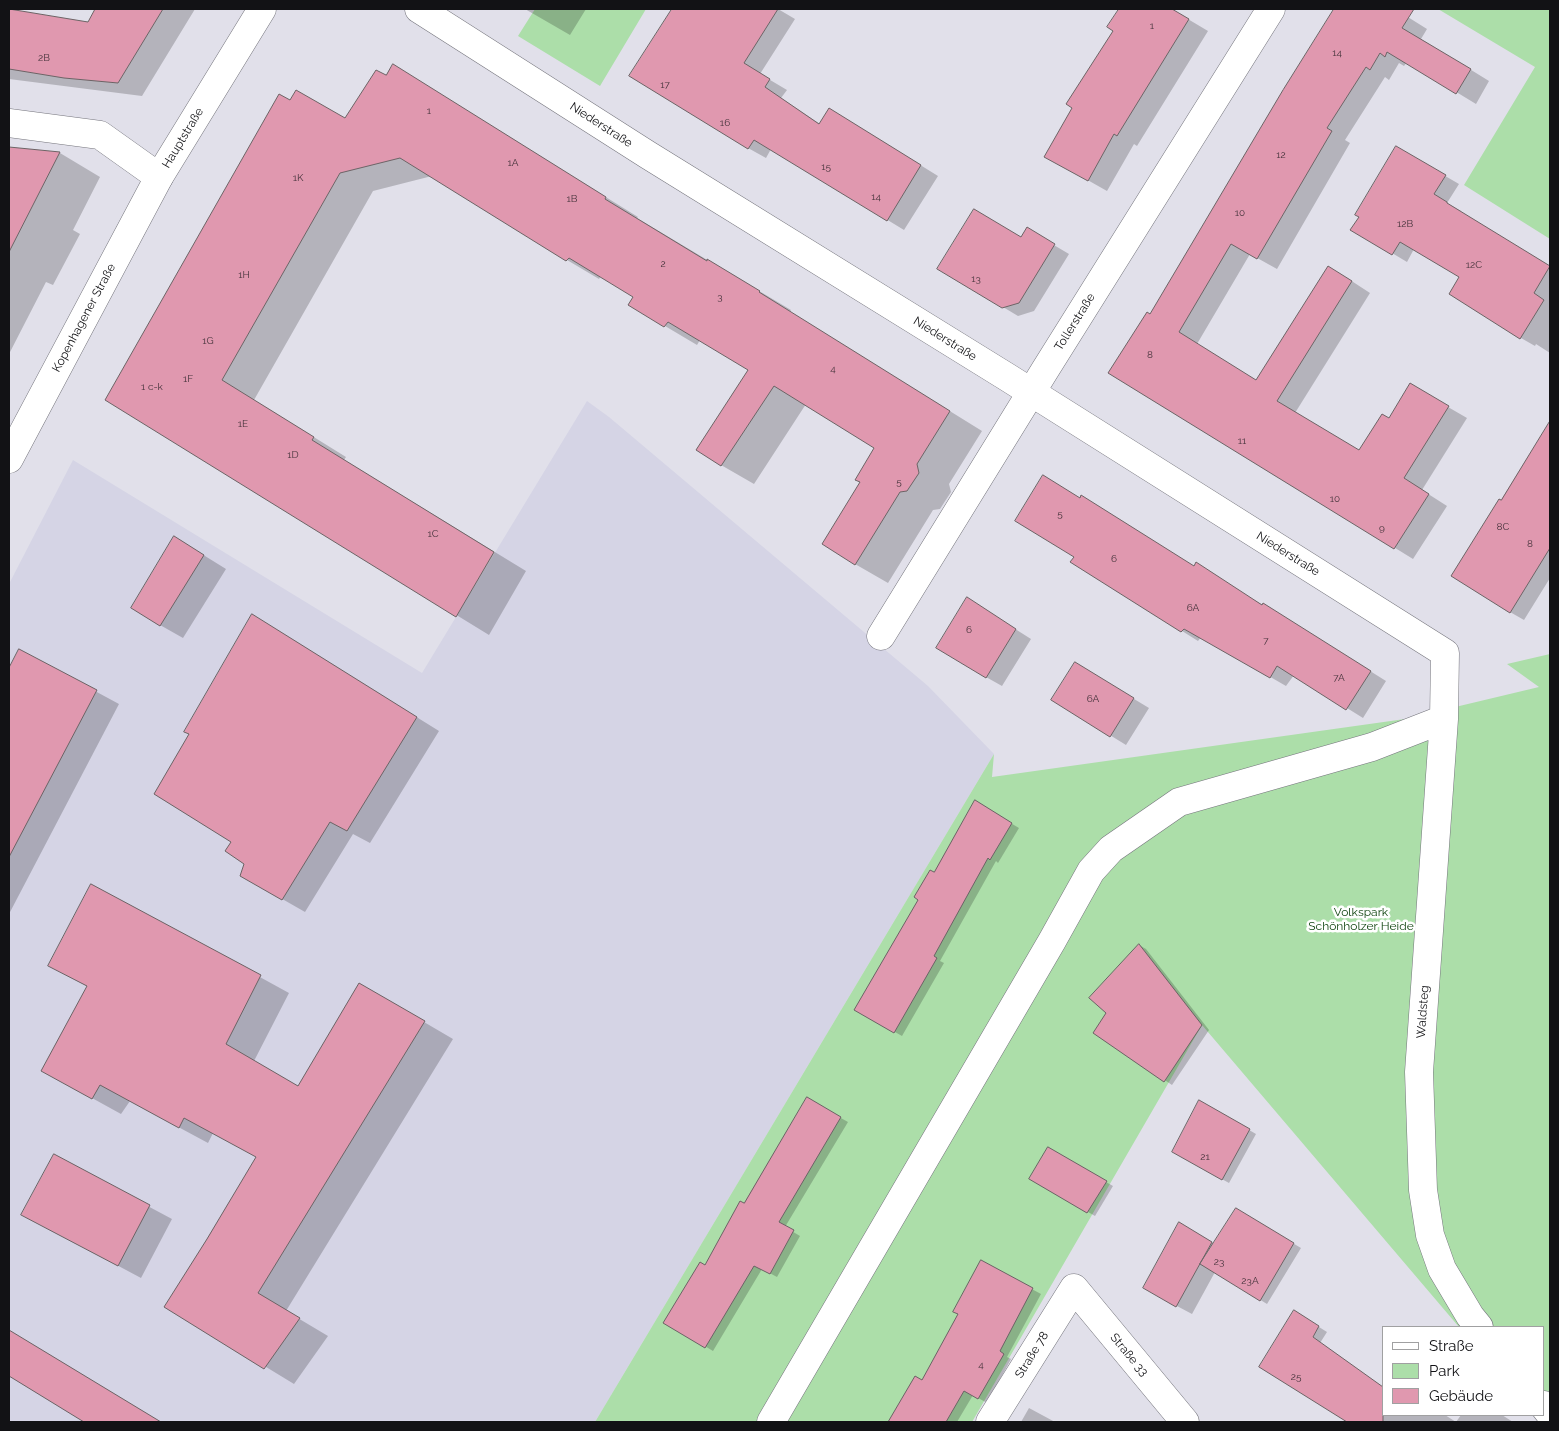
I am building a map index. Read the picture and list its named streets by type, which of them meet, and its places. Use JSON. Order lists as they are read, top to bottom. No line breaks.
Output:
{"streets":{"street":["Niederstraße","Hauptstraße","Kopenhagener Straße","Tollerstraße","Waldsteg","Straße 78","Straße 33"]},"crossings":[["Niederstraße","Tollerstraße"],["Niederstraße","Waldsteg"],["Hauptstraße","Kopenhagener Straße"],["Straße 78","Straße 33"]],"parks":["Volkspark Schönholzer Heide"],"house_numbers":["1","14","2B","17","1","16","12","1A","15","1K","14","1B","10","12B","2","12C","1H","13","3","1G","8","4","1F","1 c-k","1E","11","1D","5","10","5","8C","9","1C","8","6","6A","6","7","7A","6A","21","23","23A","4","25"],"legend":["Straße","Park","Gebäude"]}
